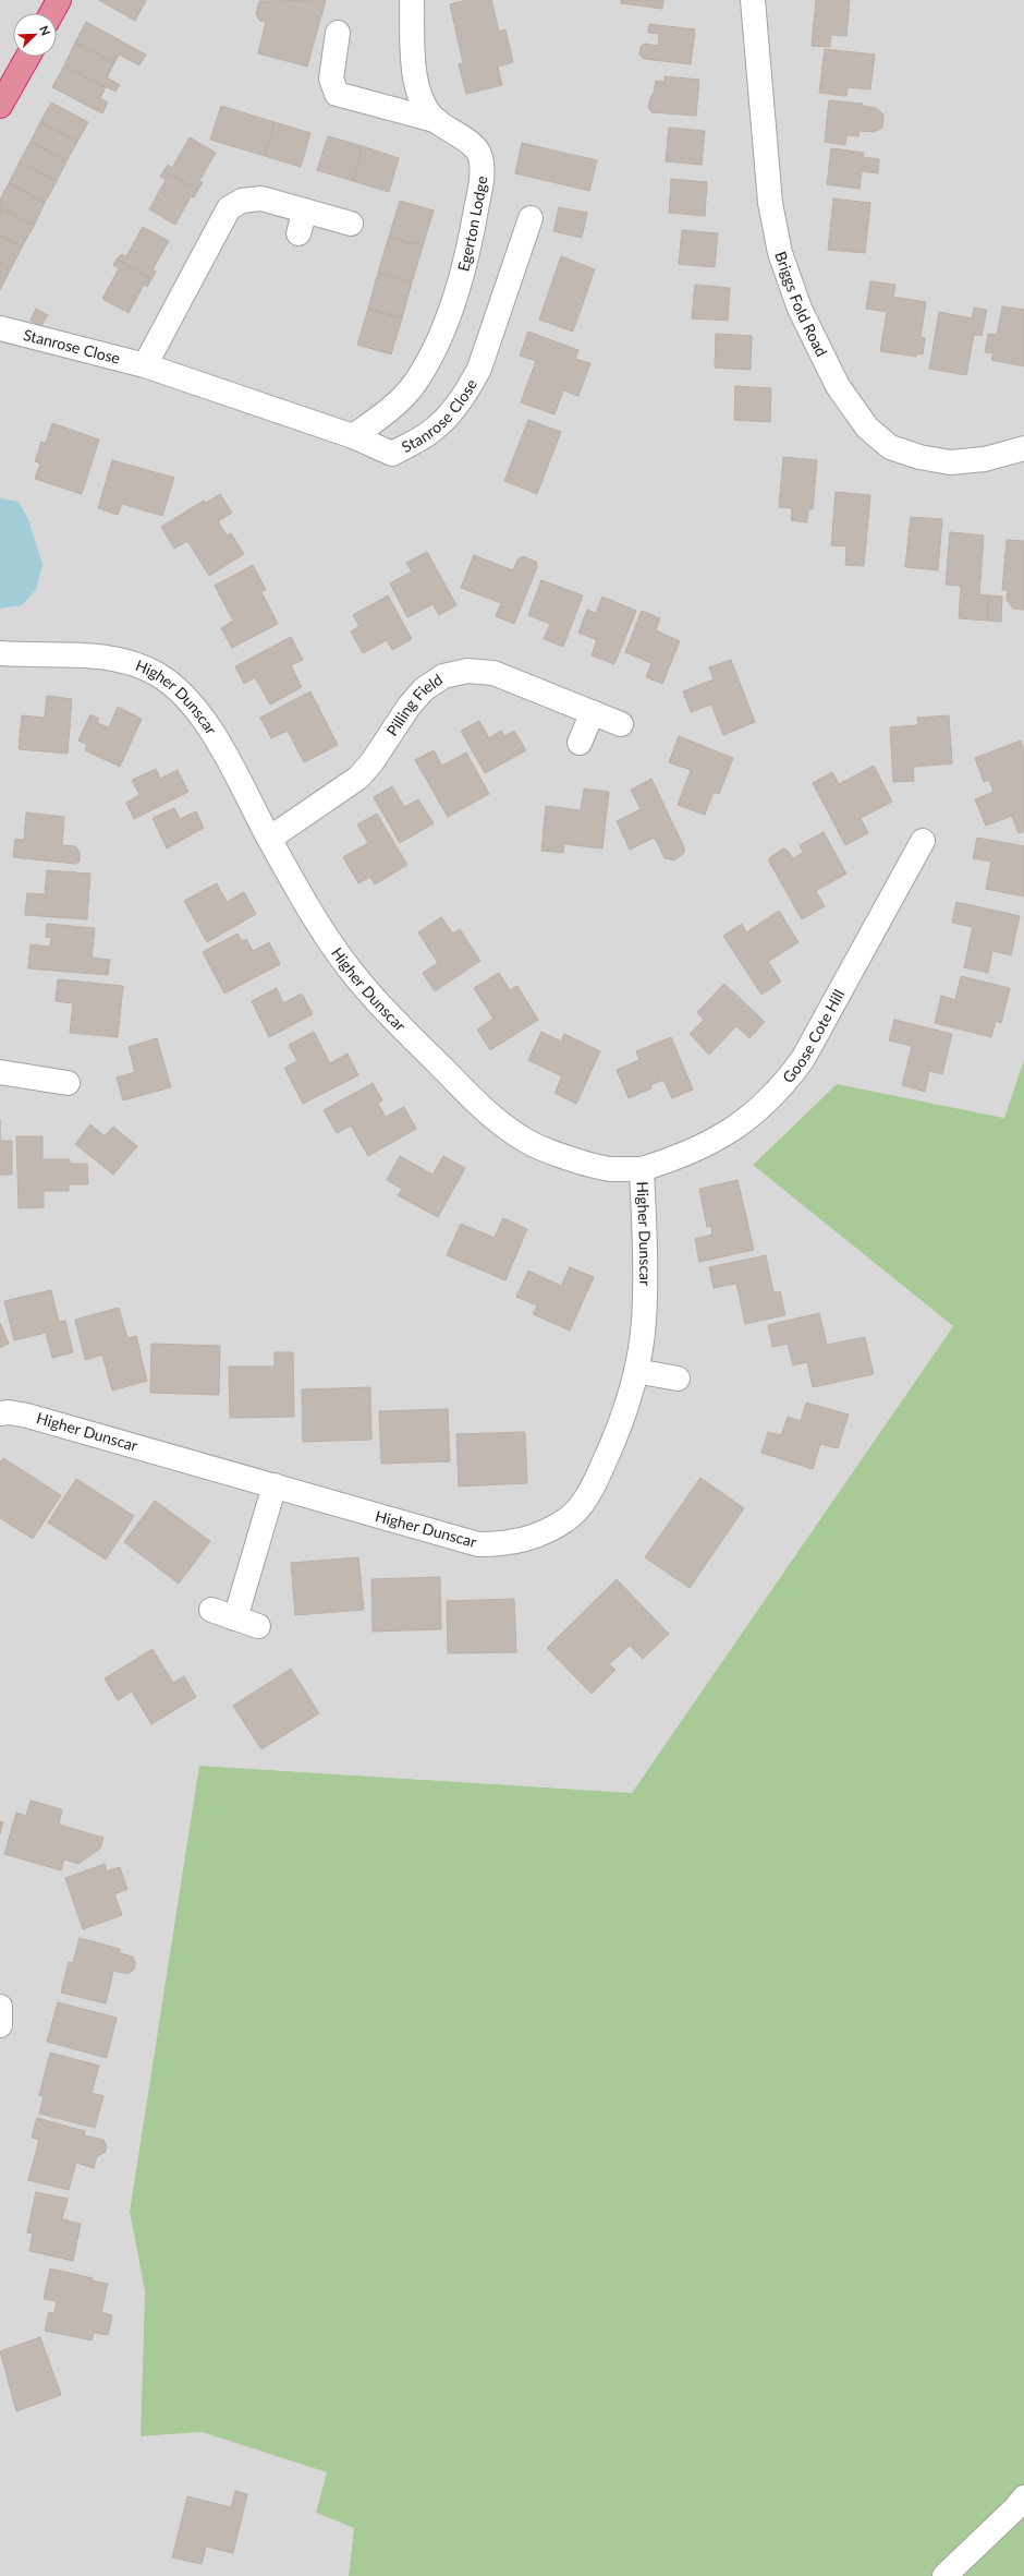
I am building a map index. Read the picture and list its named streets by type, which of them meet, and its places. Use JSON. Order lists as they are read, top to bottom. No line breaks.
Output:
{"streets":{"street":["Egerton Lodge","Briggs Fold Road","Stanrose Close","Higher Dunscar","Pilling Field","Goose Cote Hill"]},"crossings":[["Egerton Lodge","Stanrose Close"],["Higher Dunscar","Pilling Field"],["Higher Dunscar","Goose Cote Hill"]],"north":"top right"}
